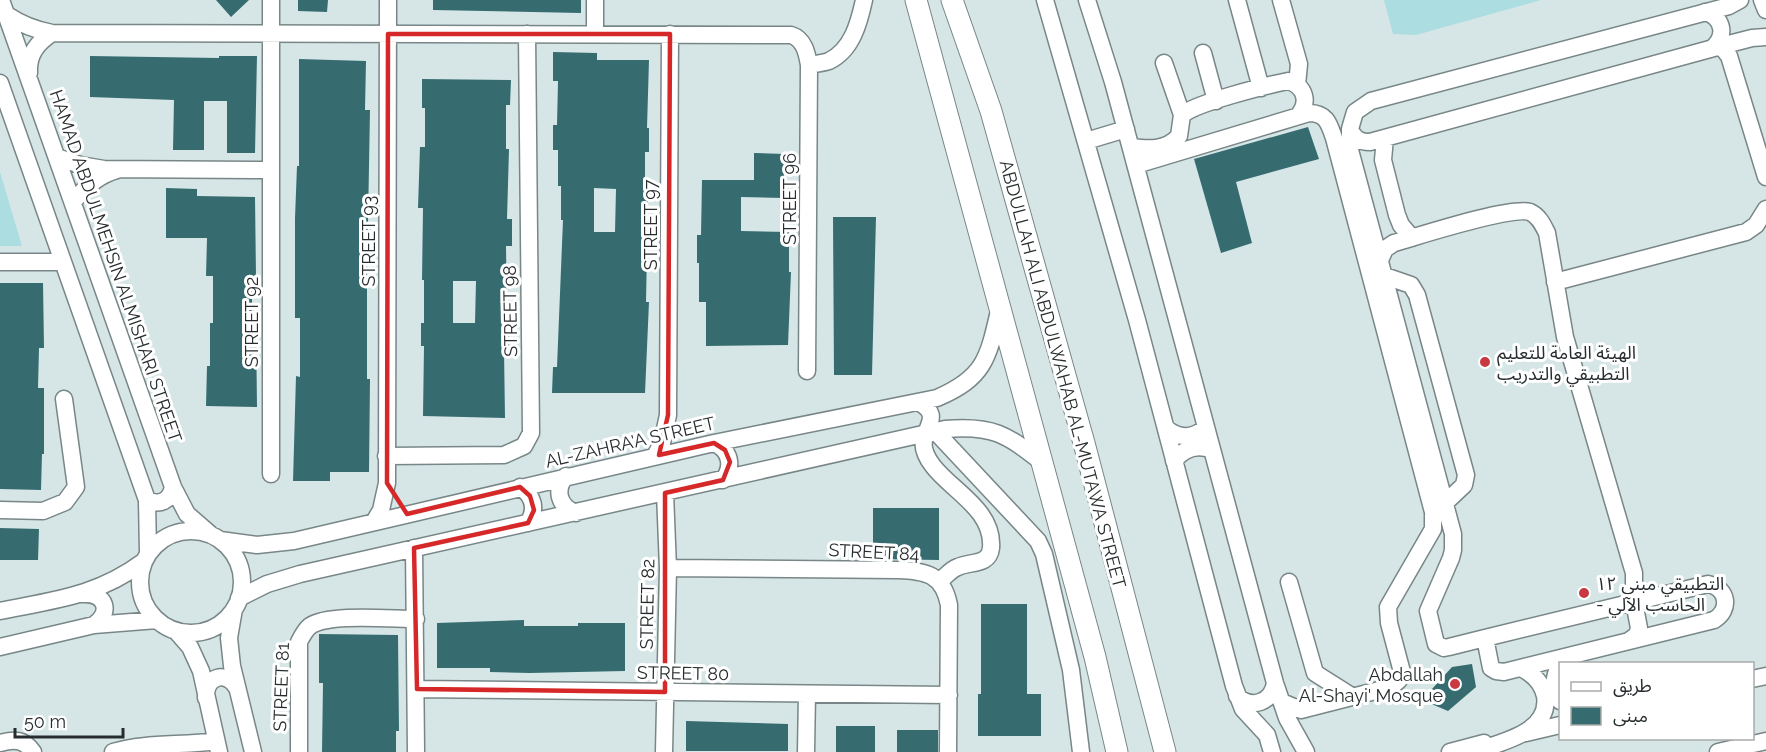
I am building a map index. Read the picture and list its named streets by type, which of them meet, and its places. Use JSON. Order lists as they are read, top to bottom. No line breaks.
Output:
{"streets":{"main road":["ABDULLAH ALI ABDULWAHAB AL-MUTAWA STREET"],"street":["STREET 96","STREET 97","STREET 93","HAMAD ABDULMEHSIN ALMISHARI STREET","STREET 98","STREET 92","AL-ZAHRA'A STREET","STREET 84","STREET 82","STREET 80","STREET 81"]},"crossings":[["STREET 96","STREET 97"],["STREET 97","AL-ZAHRA'A STREET"],["STREET 93","STREET 98"],["STREET 93","AL-ZAHRA'A STREET"],["HAMAD ABDULMEHSIN ALMISHARI STREET","AL-ZAHRA'A STREET"],["STREET 84","STREET 82"],["STREET 84","STREET 80"],["STREET 82","STREET 80"]],"places":["الهيئة العامة للتعليم التطبيقي والتدريب","التطبيقي مبنى ١٢ - الحاسب الآلي","Abdallah Al-Shayi' Mosque"],"legend":["طريق","مبنى"],"scale_bar":"50 m"}
